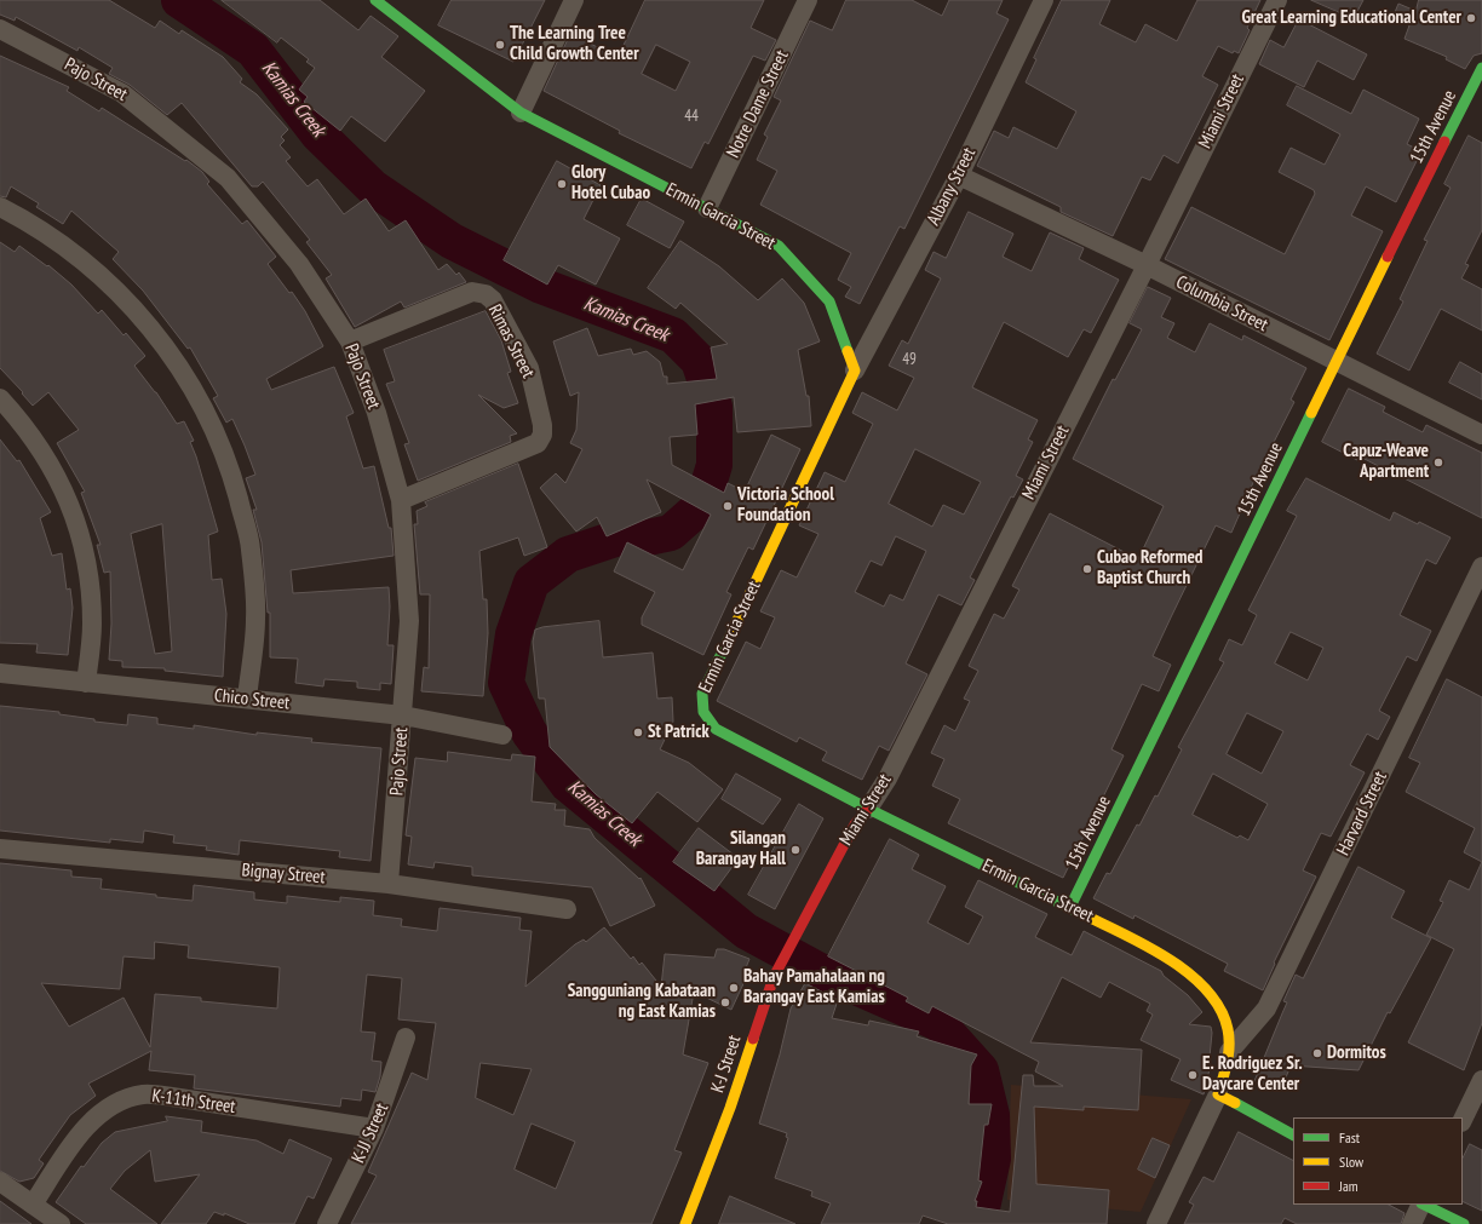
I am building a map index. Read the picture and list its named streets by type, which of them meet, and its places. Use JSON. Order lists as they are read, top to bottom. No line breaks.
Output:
{"streets":{"street":["Pajo Street","Notre Dame Street","Miami Street","15th Avenue","Albany Street","Ermin Garcia Street","Columbia Street","Rimas Street","Chico Street","Harvard Street","Bignay Street","K-J Street","K-11th Street","K-JJ Street"]},"crossings":[["Pajo Street","Rimas Street"],["Pajo Street","Chico Street"],["Pajo Street","Bignay Street"],["Notre Dame Street","Ermin Garcia Street"],["Miami Street","Ermin Garcia Street"],["Miami Street","Columbia Street"],["Miami Street","K-J Street"],["15th Avenue","Ermin Garcia Street"],["15th Avenue","Columbia Street"],["Albany Street","Ermin Garcia Street"],["Albany Street","Columbia Street"],["Ermin Garcia Street","Harvard Street"],["K-11th Street","K-JJ Street"]],"water":["Kamias Creek"],"places":["Great Learning Educational Center","The Learning Tree Child Growth Center","Glory Hotel Cubao","Capuz-Weave Apartment","Victoria School Foundation","Cubao Reformed Baptist Church","St Patrick","Silangan Barangay Hall","Bahay Pamahalaan ng Barangay East Kamias","Sangguniang Kabataan ng East Kamias","Dormitos","E. Rodriguez Sr. Daycare Center"],"house_numbers":["44","49"],"legend":["Fast","Slow","Jam"]}
